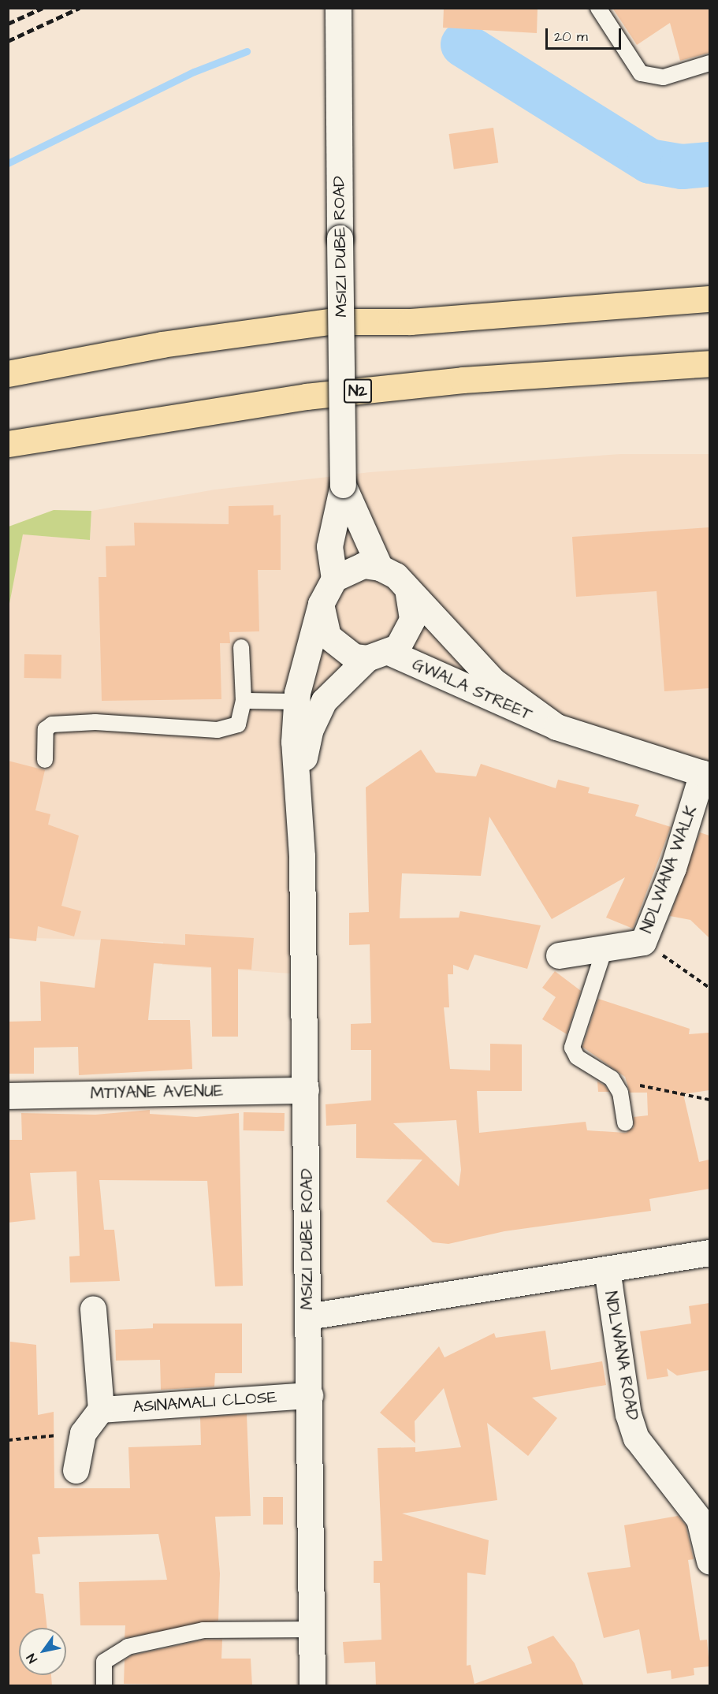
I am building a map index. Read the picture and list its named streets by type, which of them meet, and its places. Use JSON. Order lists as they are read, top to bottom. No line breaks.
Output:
{"streets":{"highway":["N2"],"street":["MSIZI DUBE ROAD","GWALA STREET","NDLWANA WALK","MTIYANE AVENUE","NDLWANA ROAD","ASINAMALI CLOSE"]},"crossings":[["MSIZI DUBE ROAD","GWALA STREET"],["MSIZI DUBE ROAD","MTIYANE AVENUE"],["MSIZI DUBE ROAD","NDLWANA ROAD"],["MSIZI DUBE ROAD","ASINAMALI CLOSE"],["GWALA STREET","NDLWANA WALK"]],"scale_bar":"20 m","north":"bottom left"}
